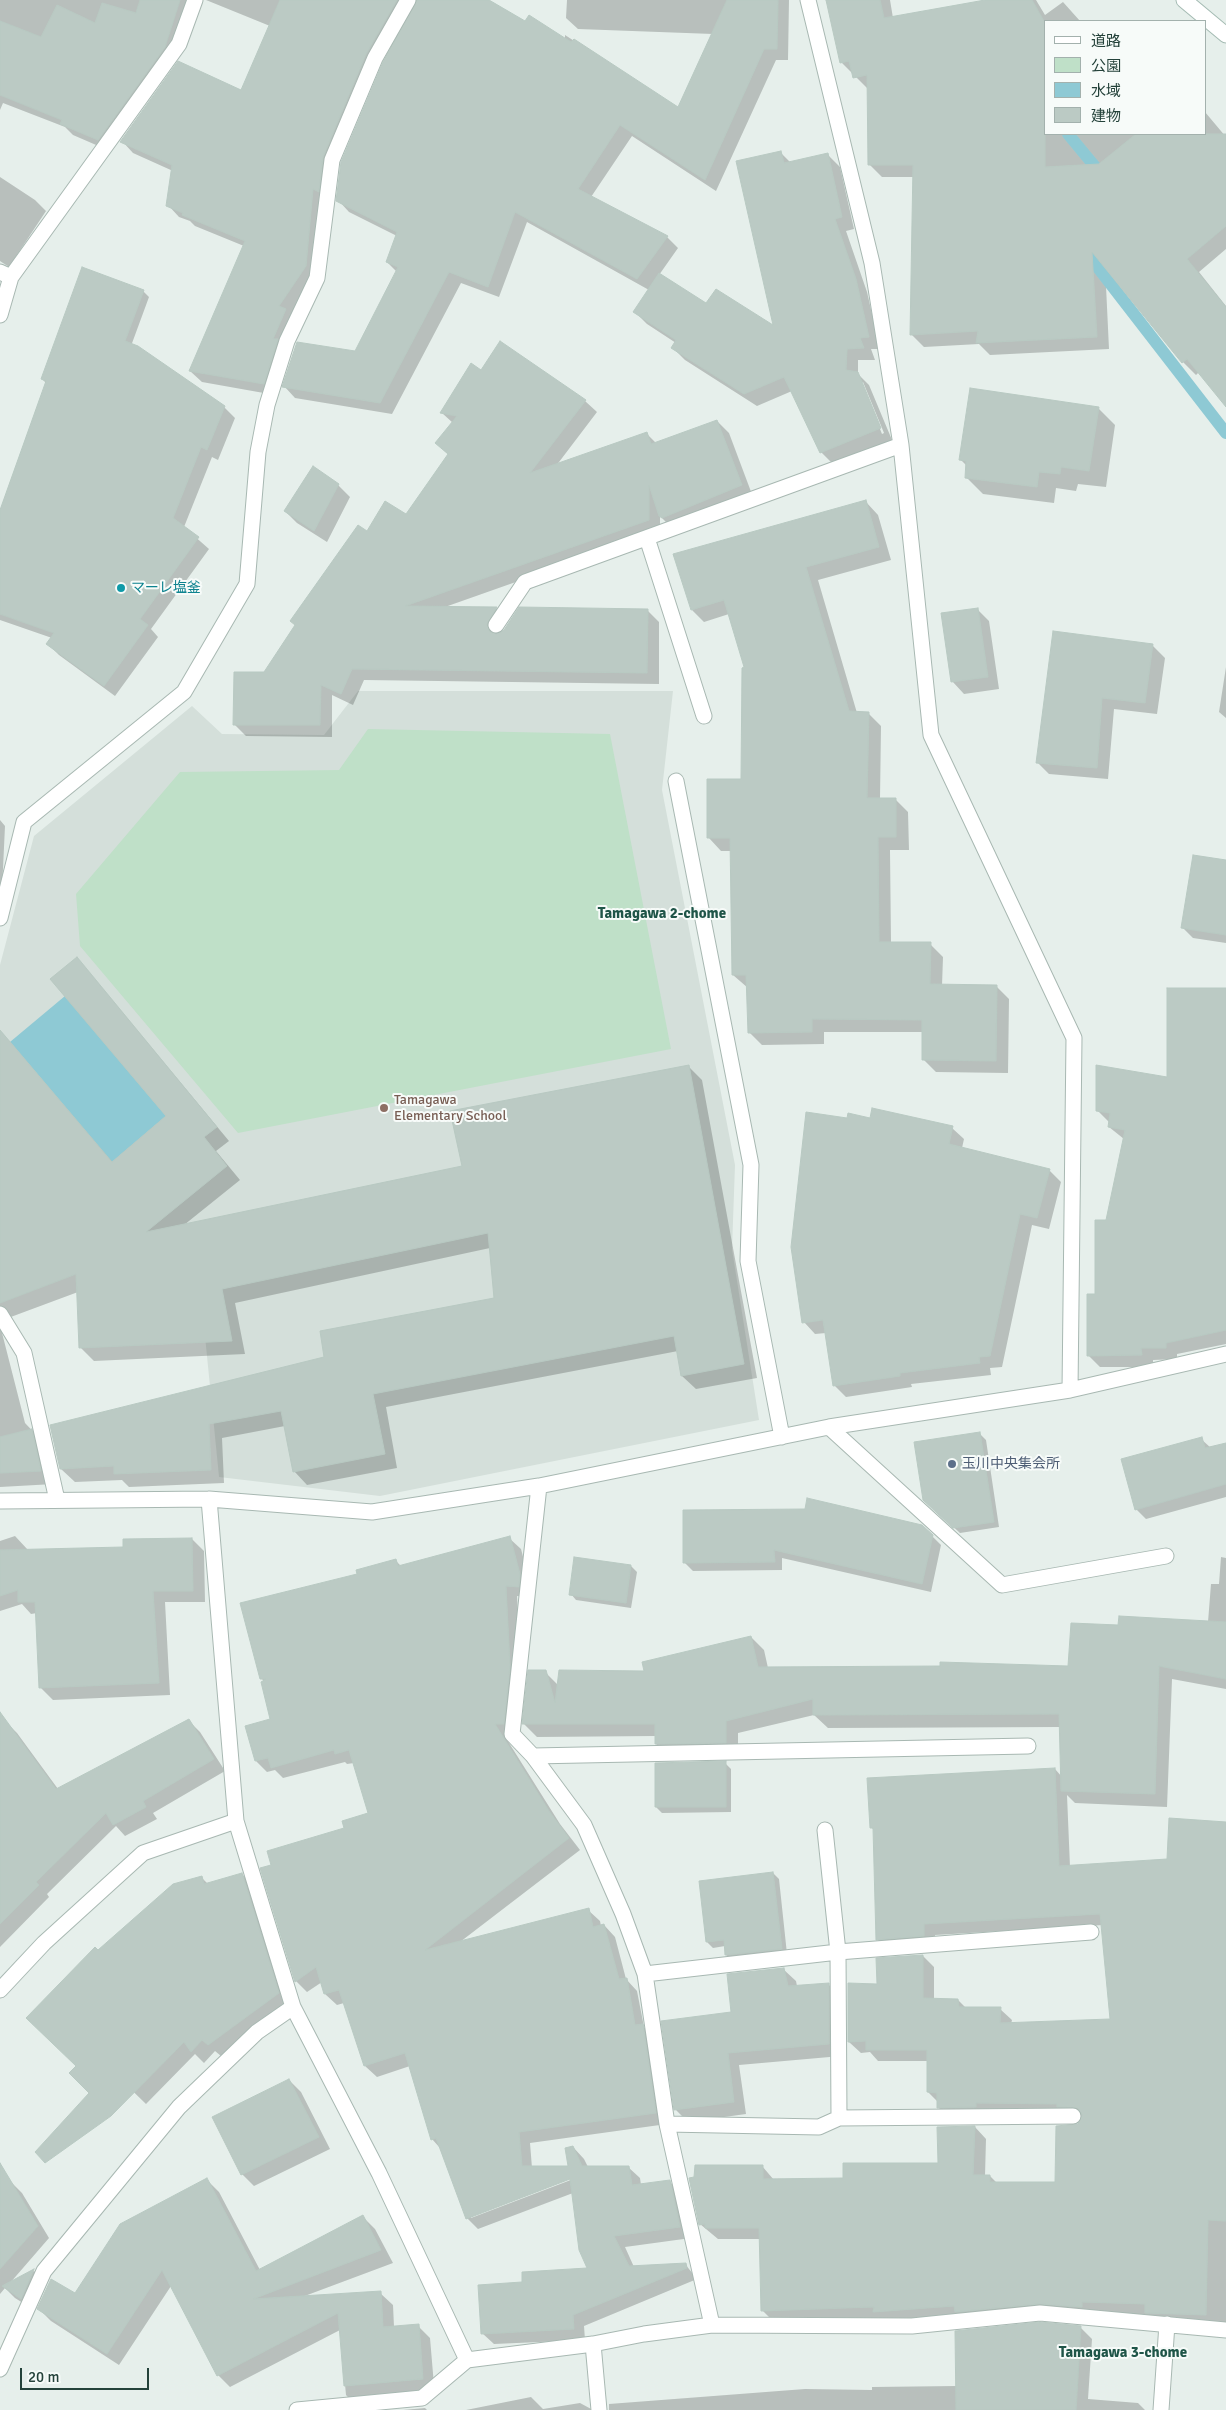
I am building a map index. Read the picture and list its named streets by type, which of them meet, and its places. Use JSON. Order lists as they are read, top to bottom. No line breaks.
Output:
{"districts":["Tamagawa 2-chome","Tamagawa 3-chome"],"places":["マーレ塩釜","Tamagawa Elementary School","玉川中央集会所"],"legend":["道路","公園","水域","建物"],"scale_bar":"20 m"}
